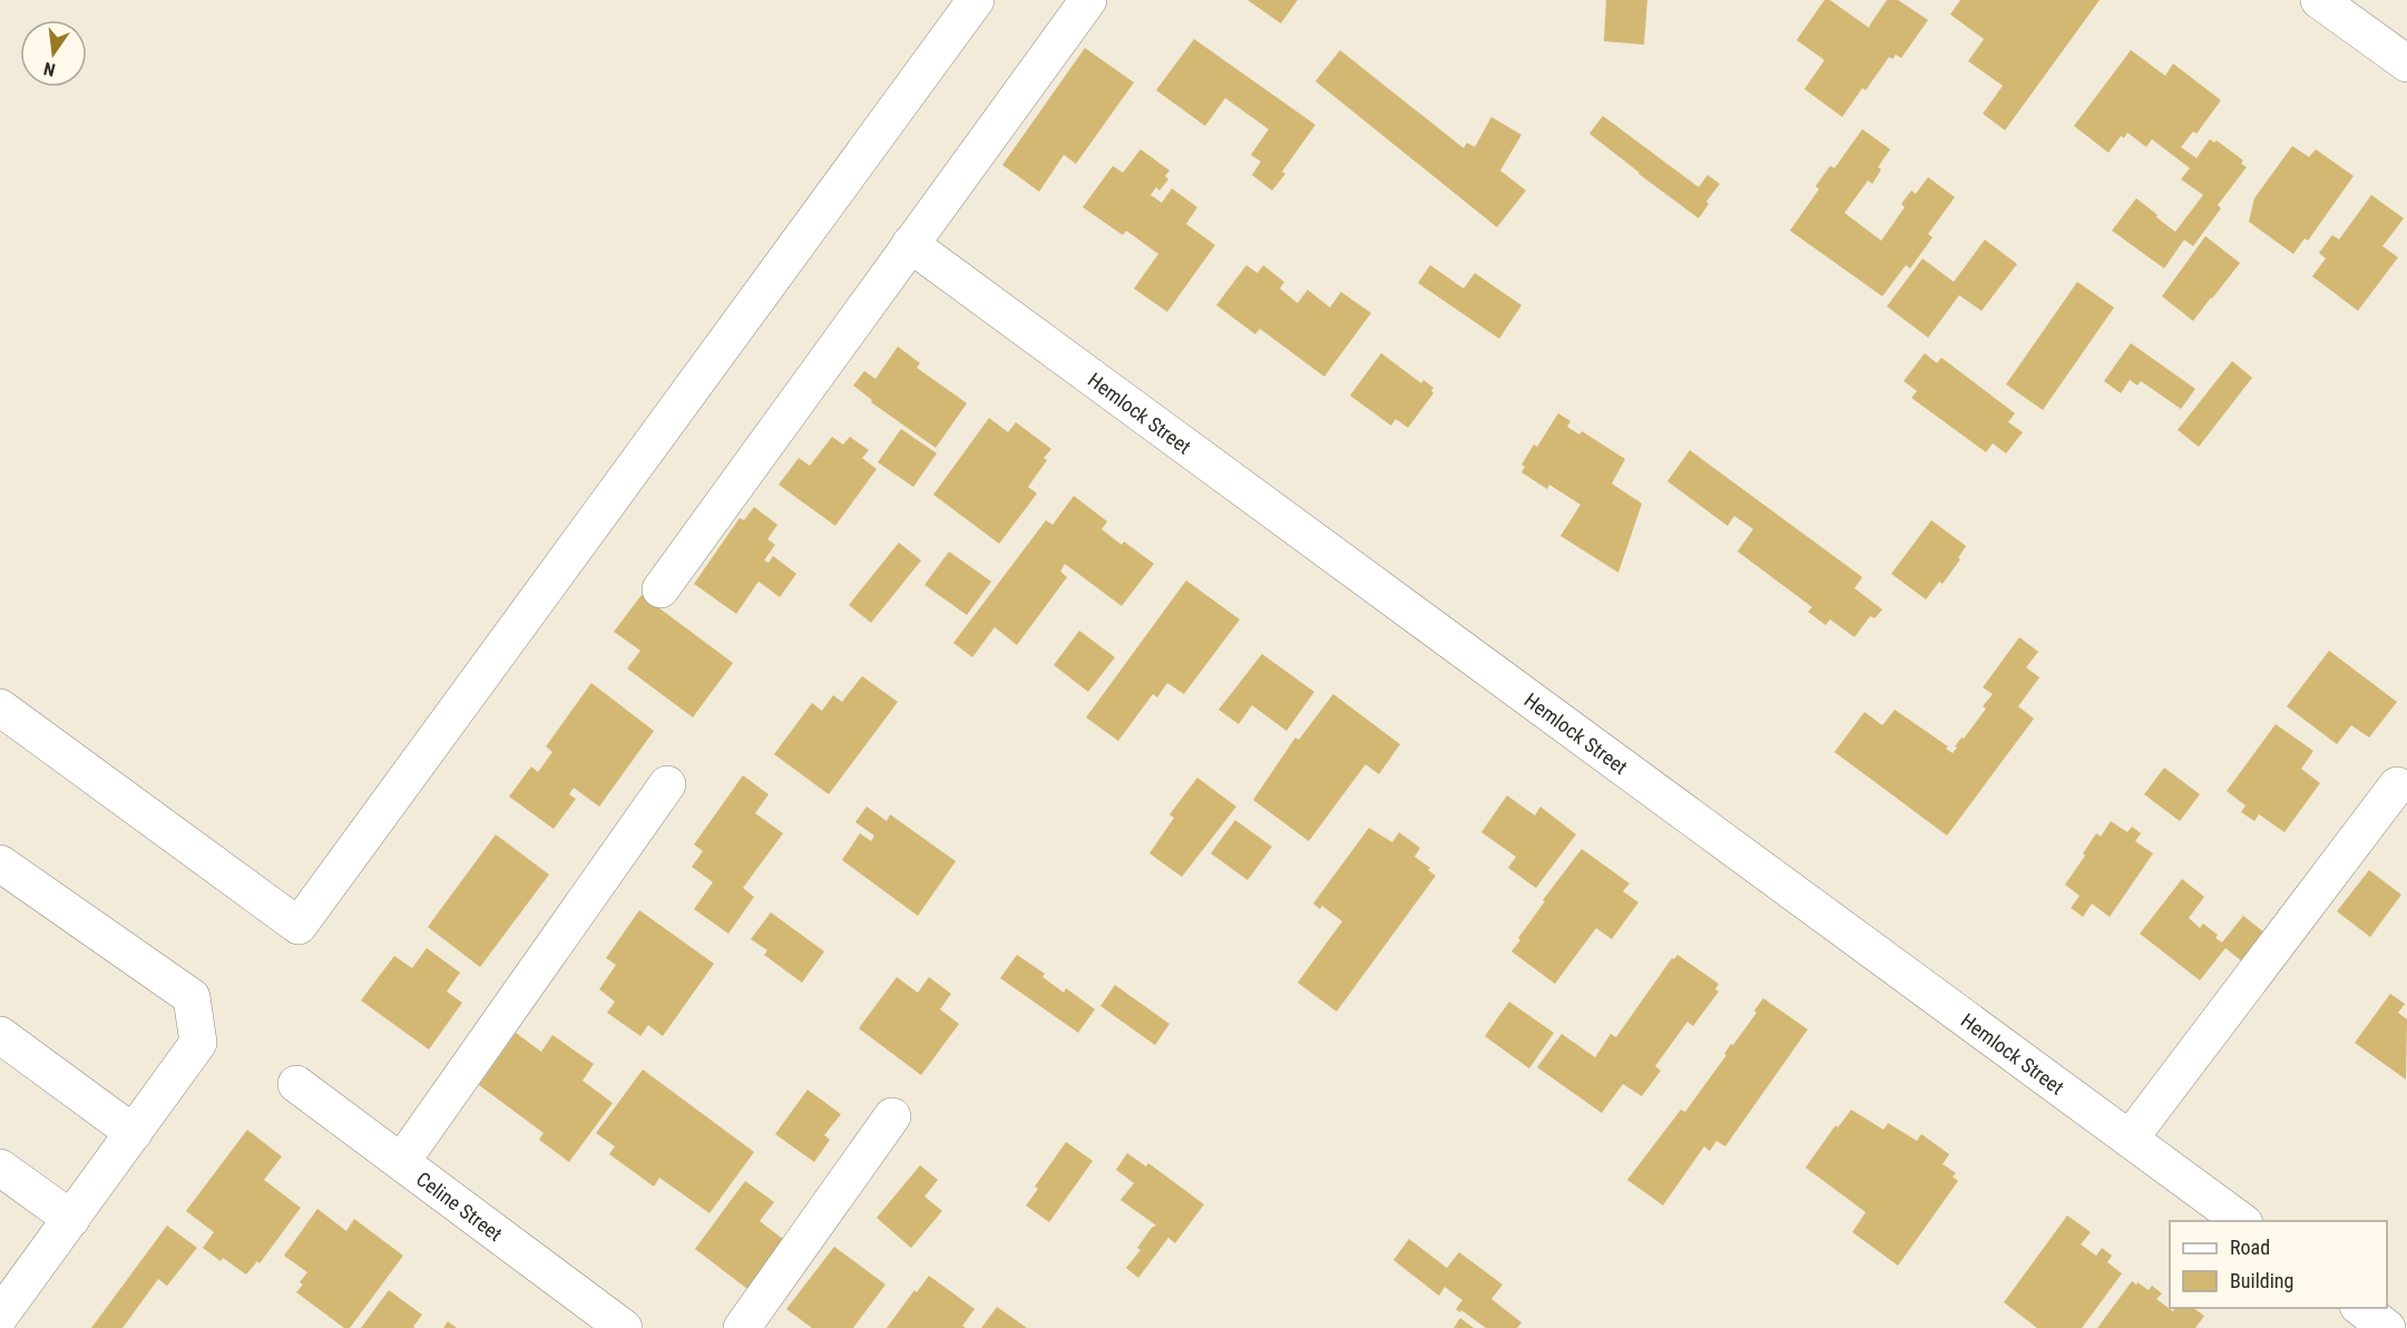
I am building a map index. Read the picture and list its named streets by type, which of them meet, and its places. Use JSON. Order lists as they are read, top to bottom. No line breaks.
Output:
{"streets":{"street":["Hemlock Street","Celine Street"]},"legend":["Road","Building"],"north":"bottom"}
